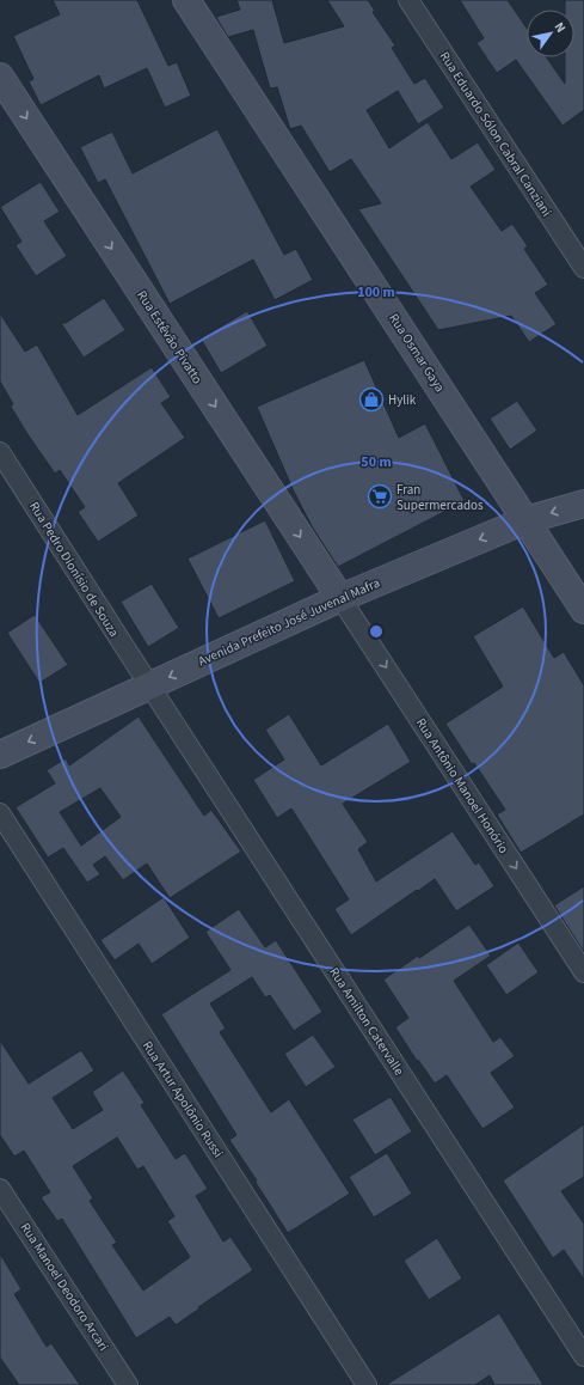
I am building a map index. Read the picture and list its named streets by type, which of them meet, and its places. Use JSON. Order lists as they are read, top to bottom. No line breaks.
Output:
{"streets":{"main road":["Rua Estêvão Pivatto","Rua Osmar Gaya","Avenida Prefeito José Juvenal Mafra"],"street":["Rua Eduardo Sólon Cabral Canziani","Rua Pedro Dionísio de Souza","Rua Antônio Manoel Honório","Rua Amilton Catervalle","Rua Artur Apolônio Russi","Rua Manoel Deodoro Arcari"]},"crossings":[["Rua Estêvão Pivatto","Avenida Prefeito José Juvenal Mafra"],["Rua Estêvão Pivatto","Rua Antônio Manoel Honório"],["Rua Osmar Gaya","Avenida Prefeito José Juvenal Mafra"],["Rua Pedro Dionísio de Souza","Avenida Prefeito José Juvenal Mafra"],["Rua Pedro Dionísio de Souza","Rua Amilton Catervalle"],["Avenida Prefeito José Juvenal Mafra","Rua Antônio Manoel Honório"],["Avenida Prefeito José Juvenal Mafra","Rua Amilton Catervalle"]],"one_way":["Rua Estêvão Pivatto","Avenida Prefeito José Juvenal Mafra","Rua Antônio Manoel Honório"],"places":{"shop":["Hylik"],"supermarket":["Fran Supermercados"]},"north":"top right","rings":["100 m","50 m"]}
